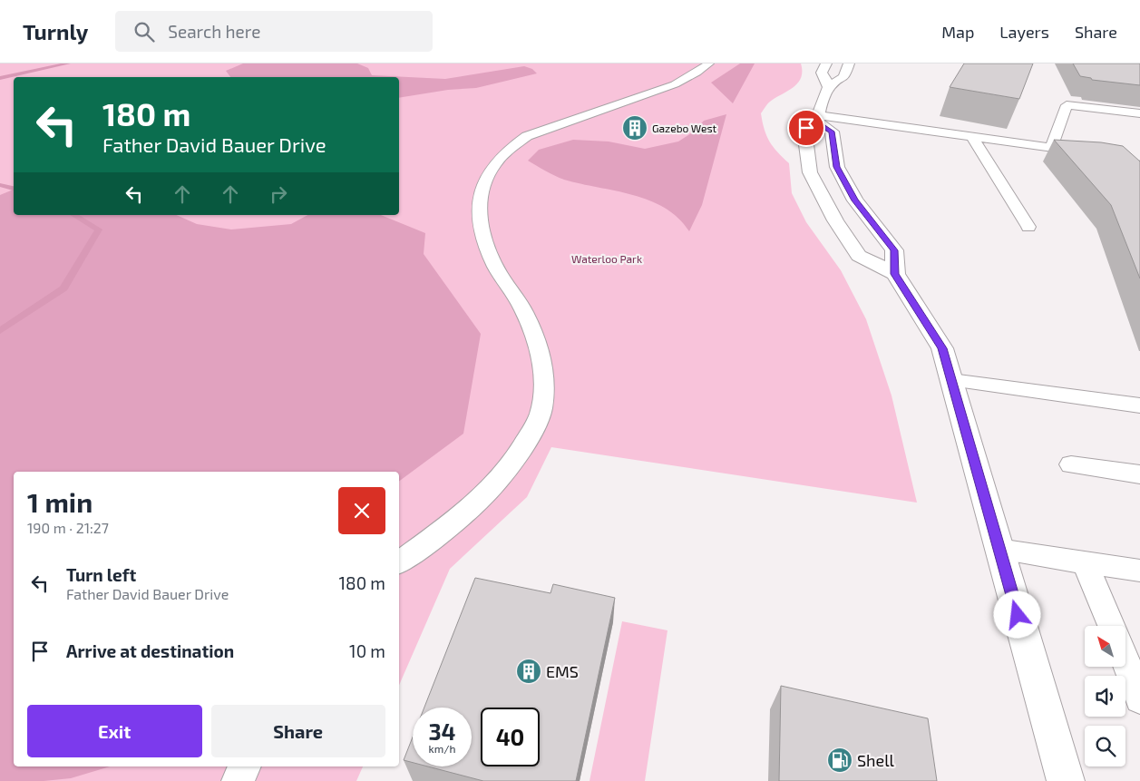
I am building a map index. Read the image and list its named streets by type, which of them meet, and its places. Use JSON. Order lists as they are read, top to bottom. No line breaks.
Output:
{"parks":["Waterloo Park"],"places":{"building":["Gazebo West","EMS"],"fuel station":["Shell"]},"north":"top left","page":{"header":"Turnly","search":"Search here","nav":["Map","Layers","Share"],"turn":["180 m","Father David Bauer Drive"],"heading":["1 min","190 m · 21:27"],"list":[{"name":"Turn left","note":"Father David Bauer Drive","value":"180 m"},{"name":"Arrive at destination","value":"10 m"}],"buttons":["Exit","Share"],"speed":"34 km/h","limit":"40"}}
